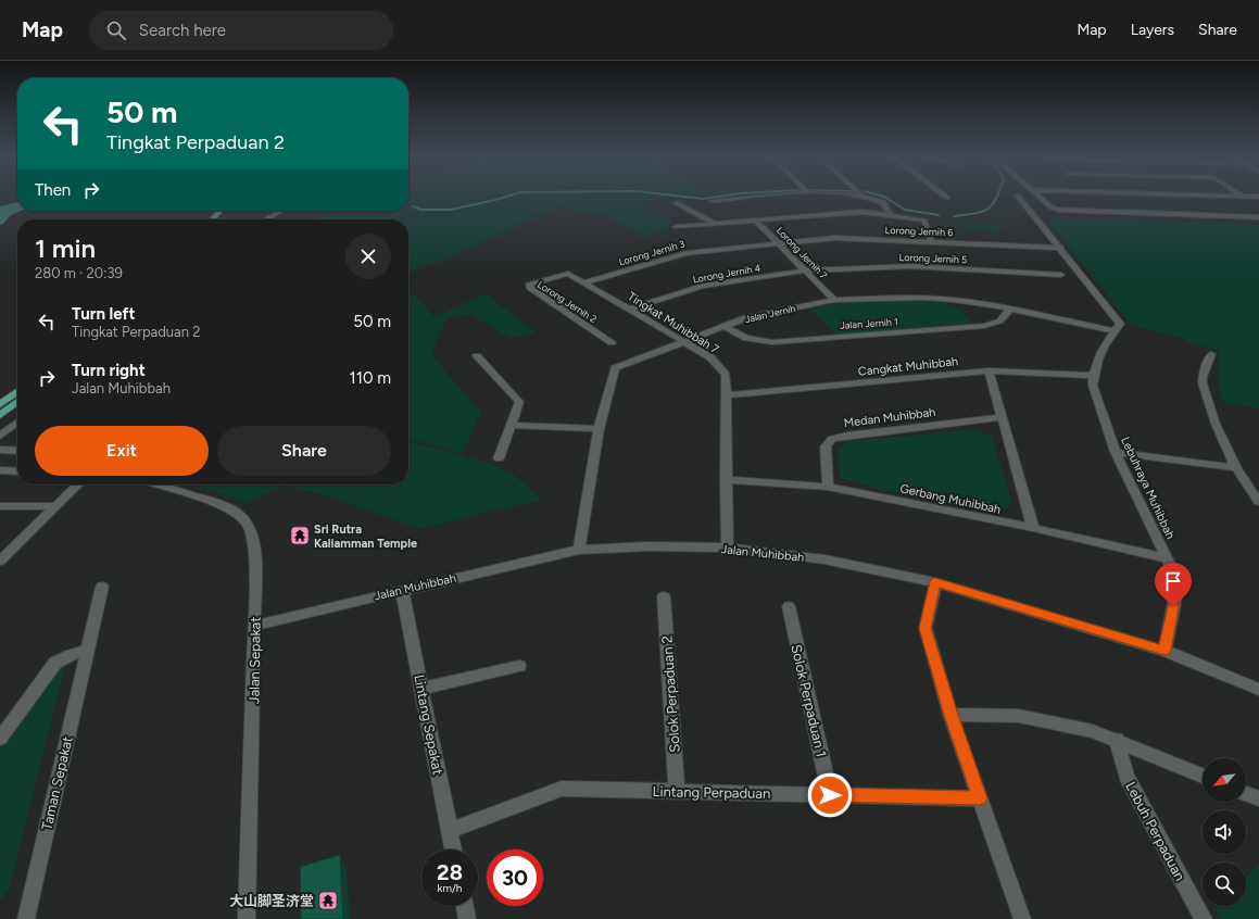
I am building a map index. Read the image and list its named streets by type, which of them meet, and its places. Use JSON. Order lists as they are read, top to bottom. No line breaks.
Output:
{"streets":{"street":["Lorong Jernih 6","Lorong Jernih 3","Lorong Jernih 7","Lorong Jernih 5","Lorong Jernih 4","Lorong Jernih 2","Jalan Jernih","Tingkat Muhibbah 7","Jalan Jernih 1","Cangkat Muhibbah","Medan Muhibbah","Lebuhraya Muhibbah","Gerbang Muhibbah","Jalan Muhibbah","Jalan Sepakat","Solok Perpaduan 2","Solok Perpaduan 1","Lintang Sepakat","Taman Sepakat","Lintang Perpaduan","Lebuh Perpaduan"]},"crossings":[["Lorong Jernih 6","Lorong Jernih 3"],["Lorong Jernih 6","Lorong Jernih 7"],["Lorong Jernih 3","Lorong Jernih 7"],["Lorong Jernih 3","Tingkat Muhibbah 7"],["Lorong Jernih 7","Lorong Jernih 5"],["Lorong Jernih 7","Lorong Jernih 4"],["Lorong Jernih 7","Jalan Jernih"],["Lorong Jernih 5","Lorong Jernih 4"],["Lorong Jernih 4","Tingkat Muhibbah 7"],["Lorong Jernih 2","Tingkat Muhibbah 7"],["Jalan Jernih","Tingkat Muhibbah 7"],["Jalan Jernih","Jalan Jernih 1"],["Jalan Jernih","Lebuhraya Muhibbah"],["Jalan Jernih","Jalan Muhibbah"],["Tingkat Muhibbah 7","Cangkat Muhibbah"],["Tingkat Muhibbah 7","Gerbang Muhibbah"],["Tingkat Muhibbah 7","Jalan Muhibbah"],["Cangkat Muhibbah","Lebuhraya Muhibbah"],["Medan Muhibbah","Gerbang Muhibbah"],["Lebuhraya Muhibbah","Gerbang Muhibbah"],["Lebuhraya Muhibbah","Jalan Muhibbah"],["Jalan Muhibbah","Jalan Sepakat"],["Jalan Muhibbah","Lintang Sepakat"],["Solok Perpaduan 2","Lintang Perpaduan"],["Solok Perpaduan 1","Lintang Perpaduan"],["Lintang Sepakat","Lintang Perpaduan"]],"places":{"temple":["Sri Rutra Kaliamman Temple","大山脚圣济堂"]},"north":"bottom left","page":{"header":"Map","search":"Search here","nav":["Map","Layers","Share"],"turn":["50 m","Tingkat Perpaduan 2"],"then":"Then","heading":["1 min","280 m · 20:39"],"list":[{"name":"Turn left","note":"Tingkat Perpaduan 2","value":"50 m"},{"name":"Turn right","note":"Jalan Muhibbah","value":"110 m"}],"buttons":["Exit","Share"],"speed":"28 km/h","limit":"30"}}
